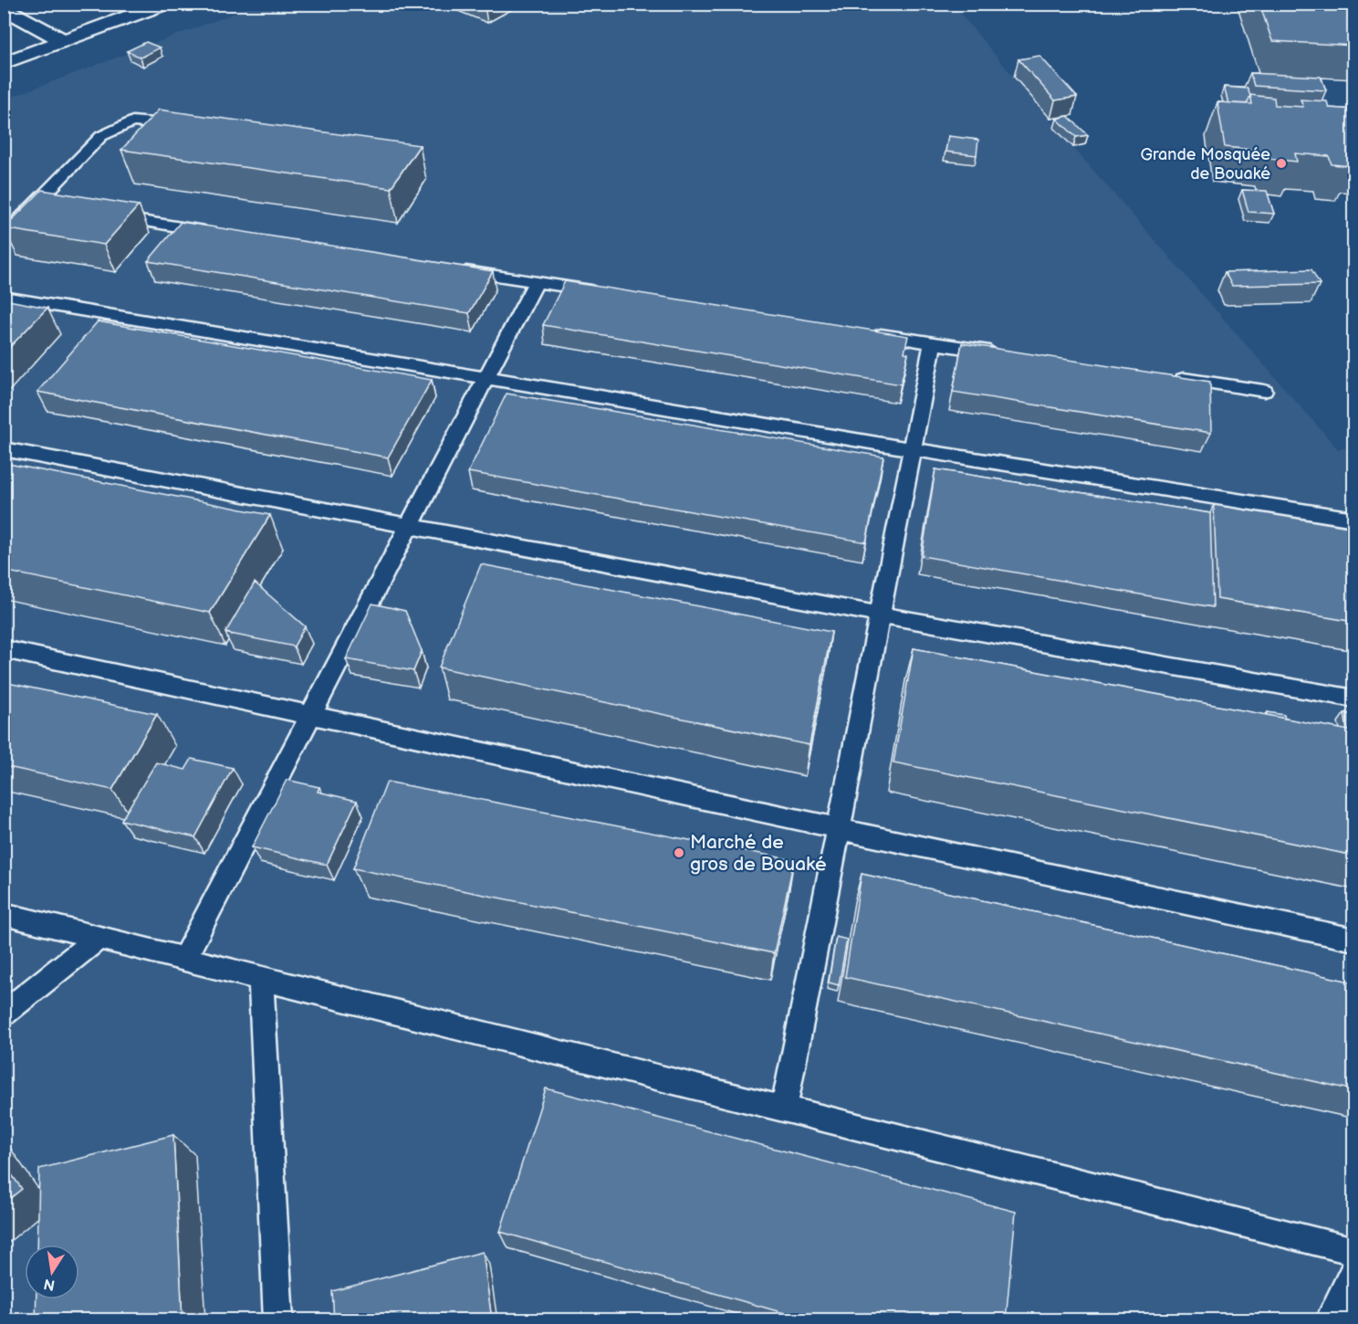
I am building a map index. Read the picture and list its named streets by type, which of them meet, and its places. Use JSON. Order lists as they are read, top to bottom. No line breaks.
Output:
{"places":["Grande Mosquée de Bouaké","Marché de gros de Bouaké"],"north":"bottom"}
